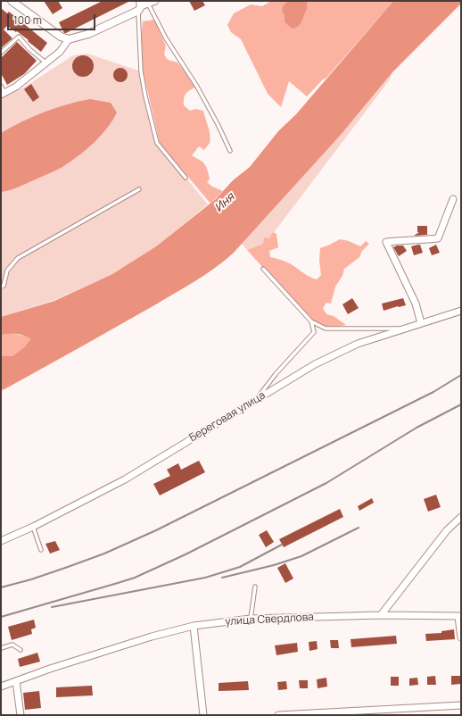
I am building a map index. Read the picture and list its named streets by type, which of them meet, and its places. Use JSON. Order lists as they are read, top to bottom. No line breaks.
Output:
{"streets":{"street":["Береговая улица","улица Свердлова"]},"water":["Иня"],"scale_bar":"100 m"}
